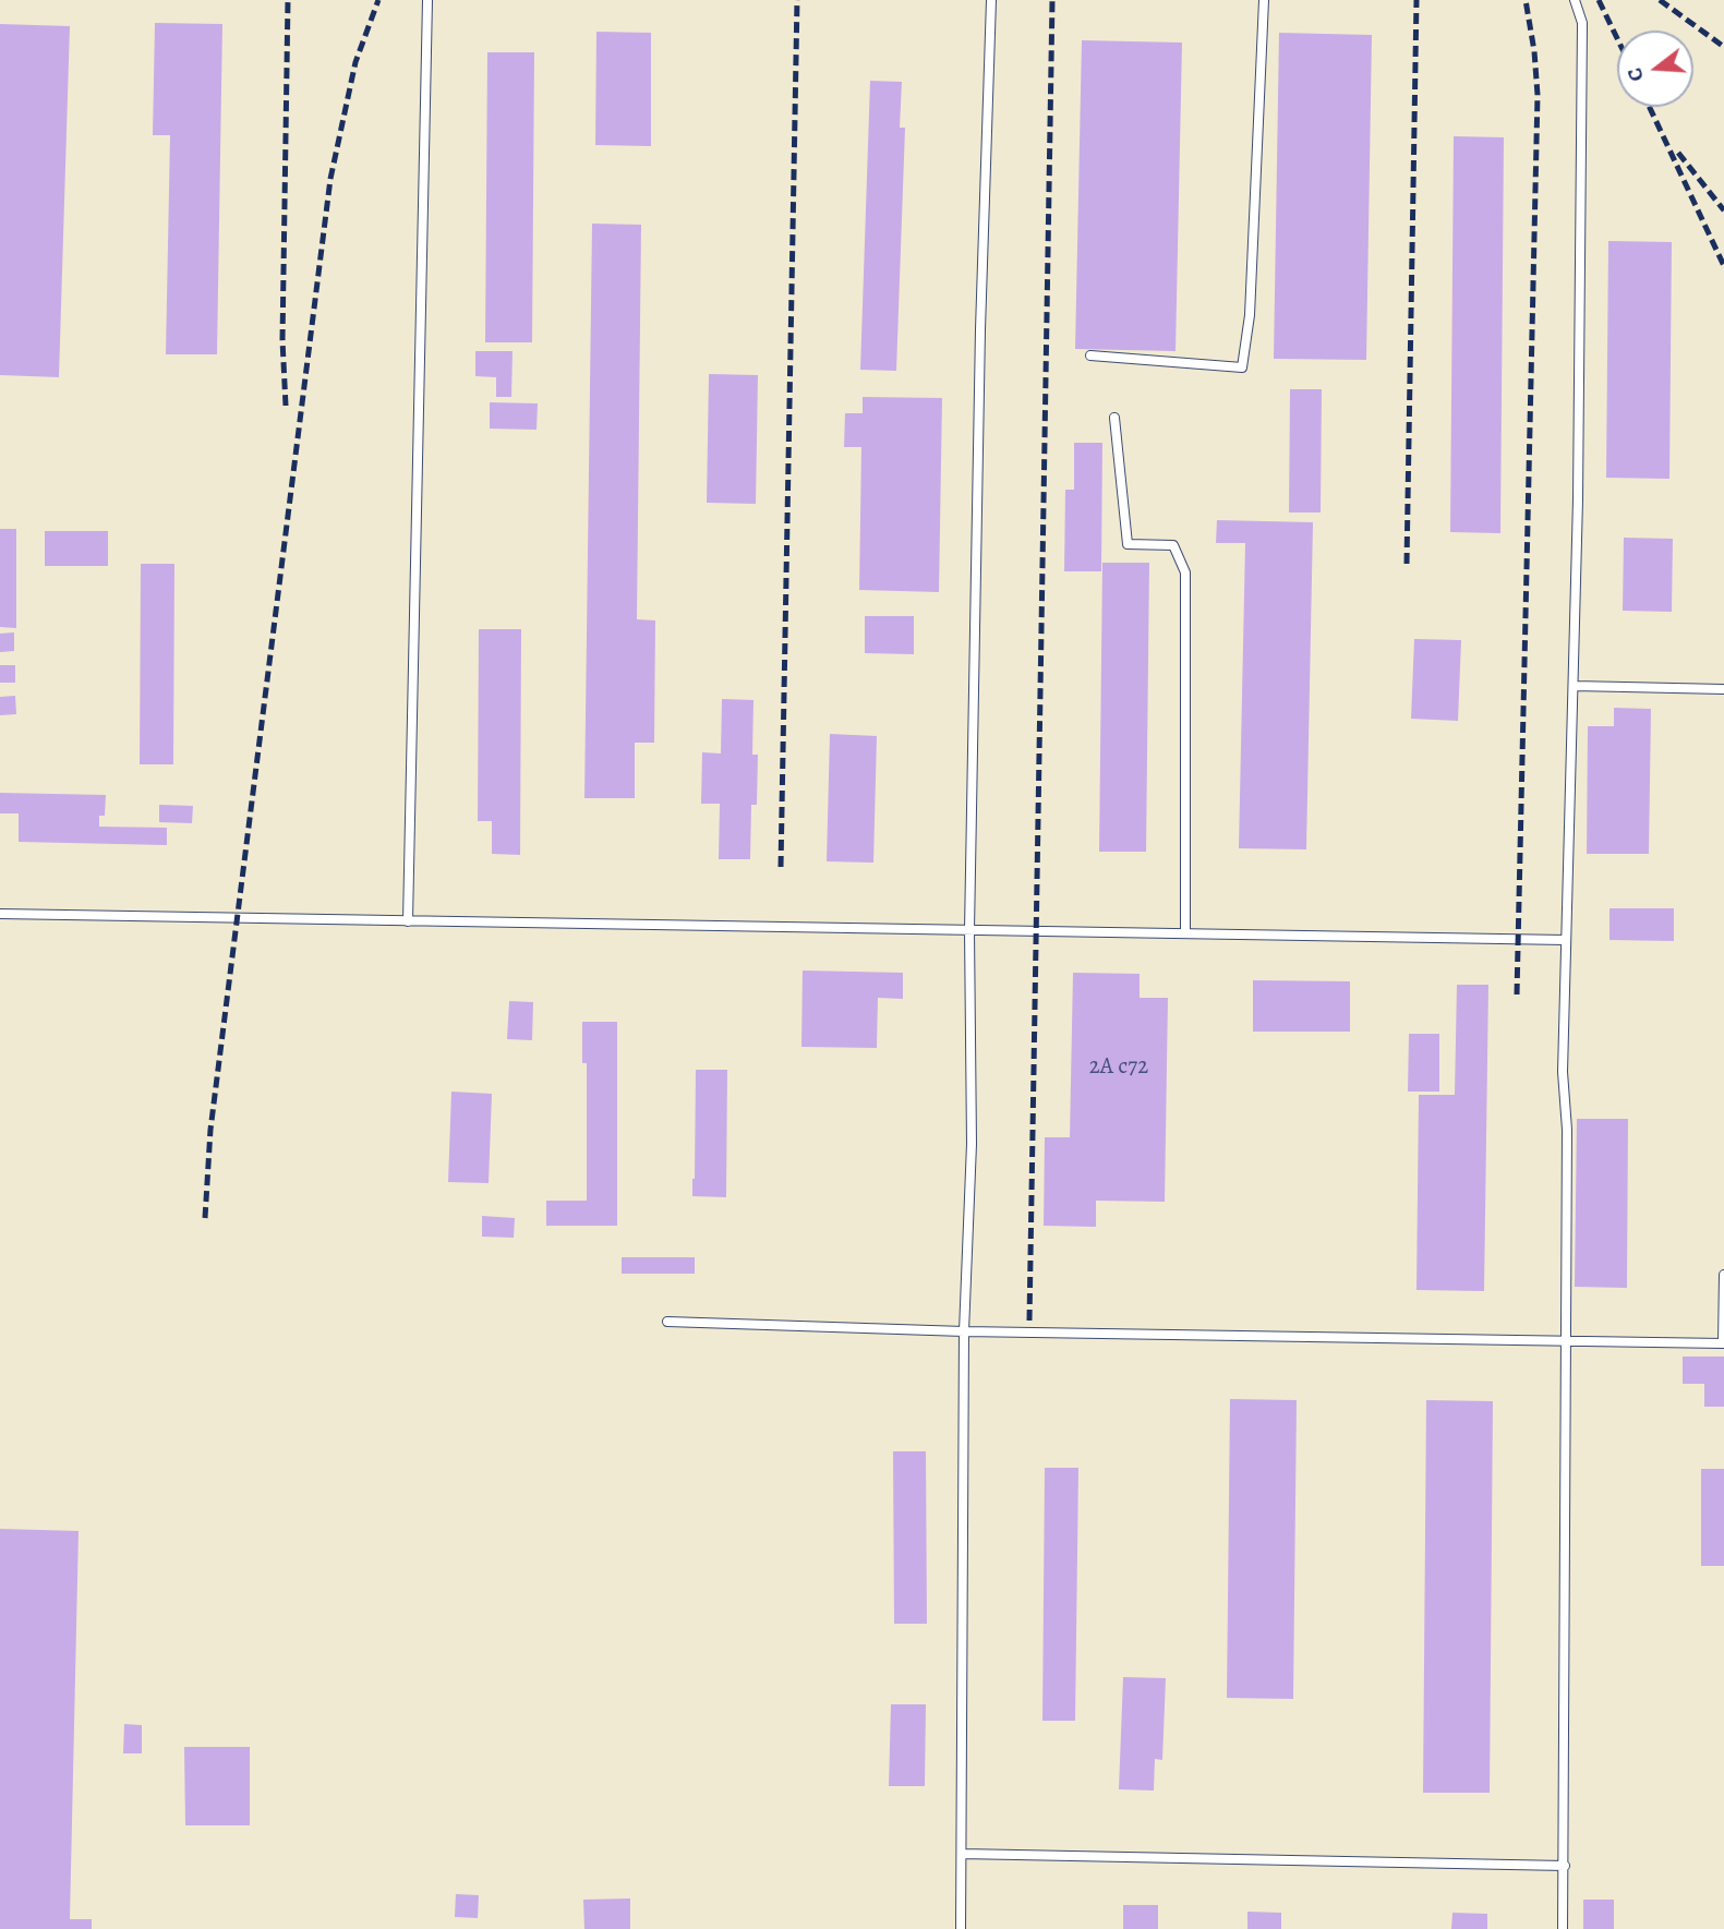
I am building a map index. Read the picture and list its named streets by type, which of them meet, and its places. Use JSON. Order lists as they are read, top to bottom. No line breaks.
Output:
{"house_numbers":["2А с72"],"north":"left"}
